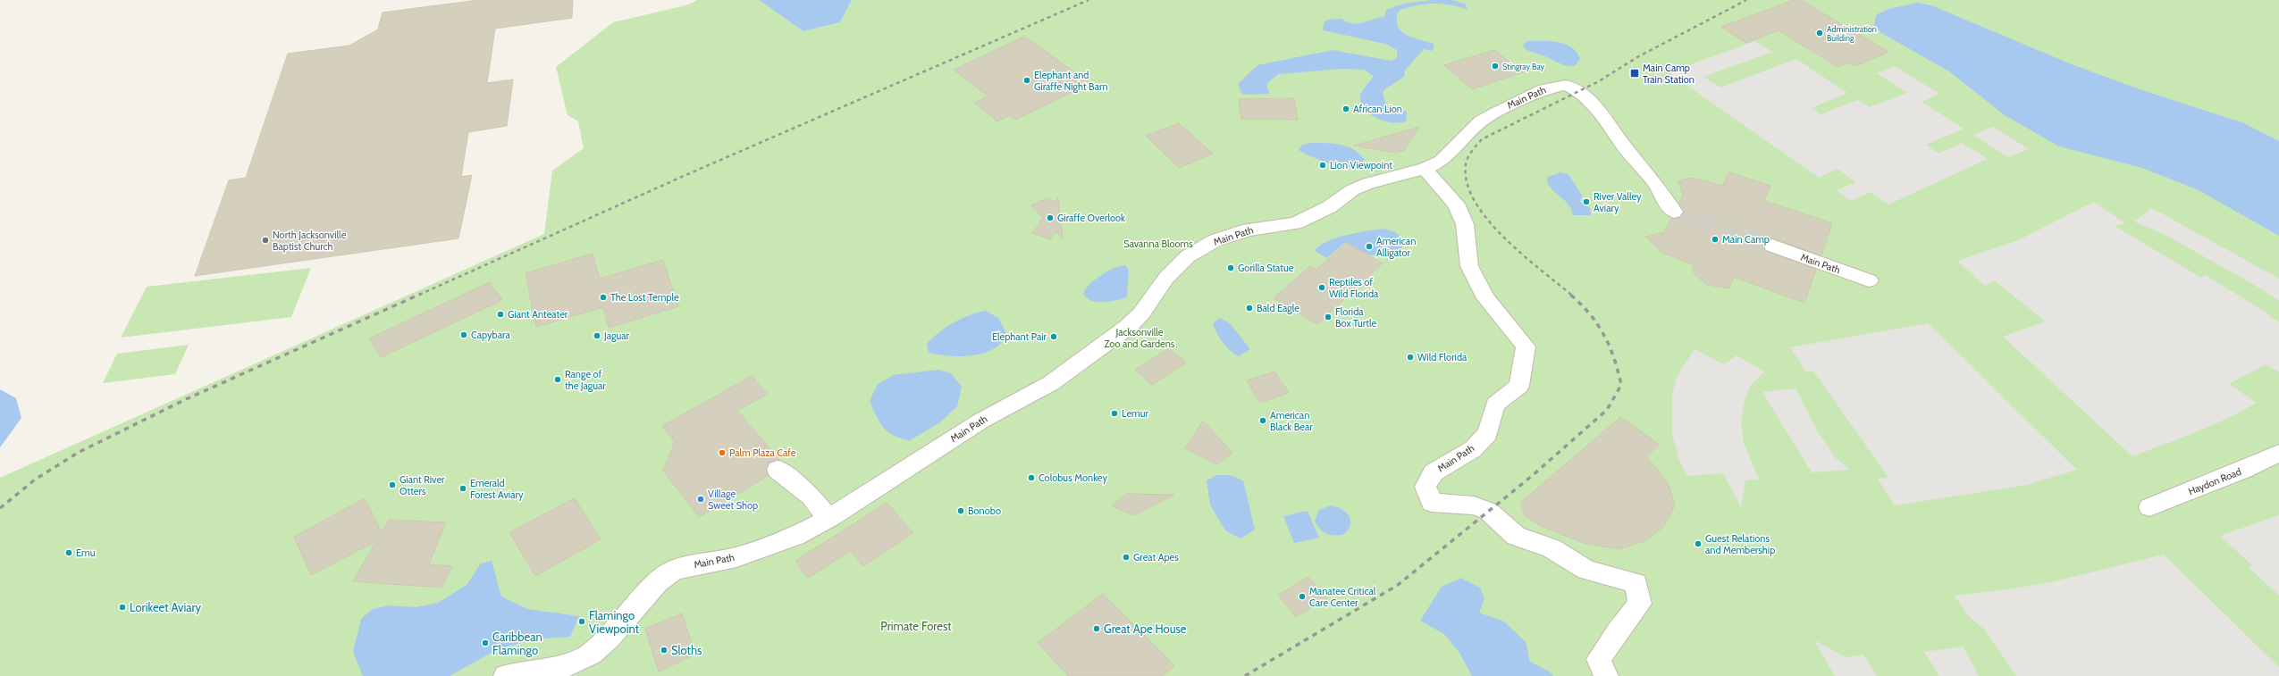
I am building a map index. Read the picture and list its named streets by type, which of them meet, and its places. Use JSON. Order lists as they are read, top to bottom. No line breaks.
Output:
{"streets":{"street":["Main Path","Haydon Road"]},"parks":["Savanna Blooms","Jacksonville Zoo and Gardens","Primate Forest"],"places":{"other":["Administration Building","Stingray Bay","Elephant and Giraffe Night Barn","African Lion","Lion Viewpoint","River Valley Aviary","Giraffe Overlook","Main Camp","North Jacksonville Baptist Church","American Alligator","Gorilla Statue","Reptiles of Wild Florida","The Lost Temple","Bald Eagle","Giant Anteater","Florida Box Turtle","Capybara","Jaguar","Elephant Pair","Wild Florida","Range of the Jaguar","Lemur","American Black Bear","Palm Plaza Cafe","Colobus Monkey","Giant River Otters","Emerald Forest Aviary","Village Sweet Shop","Bonobo","Guest Relations and Membership","Emu","Great Apes","Manatee Critical Care Center","Lorikeet Aviary","Flamingo Viewpoint","Great Ape House","Caribbean Flamingo","Sloths"],"transit":["Main Camp Train Station"]}}
